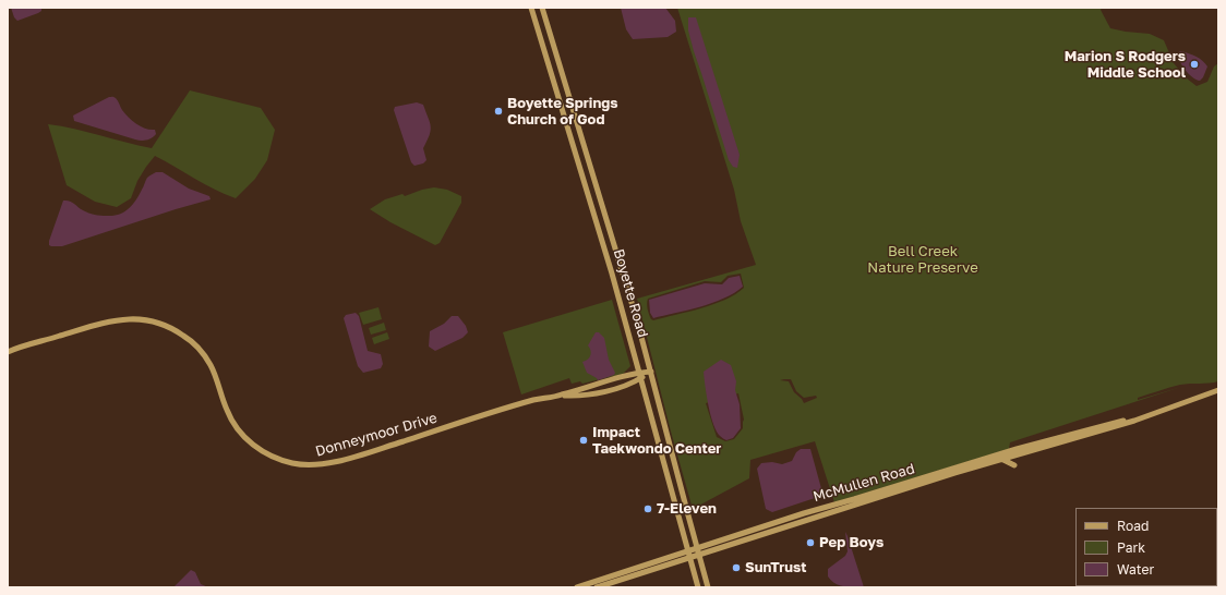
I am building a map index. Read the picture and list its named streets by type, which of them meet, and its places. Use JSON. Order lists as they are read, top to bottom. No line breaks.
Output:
{"streets":{"street":["Boyette Road","Donneymoor Drive","McMullen Road"]},"crossings":[["Boyette Road","Donneymoor Drive"],["Boyette Road","McMullen Road"]],"parks":["Bell Creek Nature Preserve"],"places":["Marion S Rodgers Middle School","Boyette Springs Church of God","Impact Taekwondo Center","7-Eleven","Pep Boys","SunTrust"],"legend":["Road","Park","Water"]}
